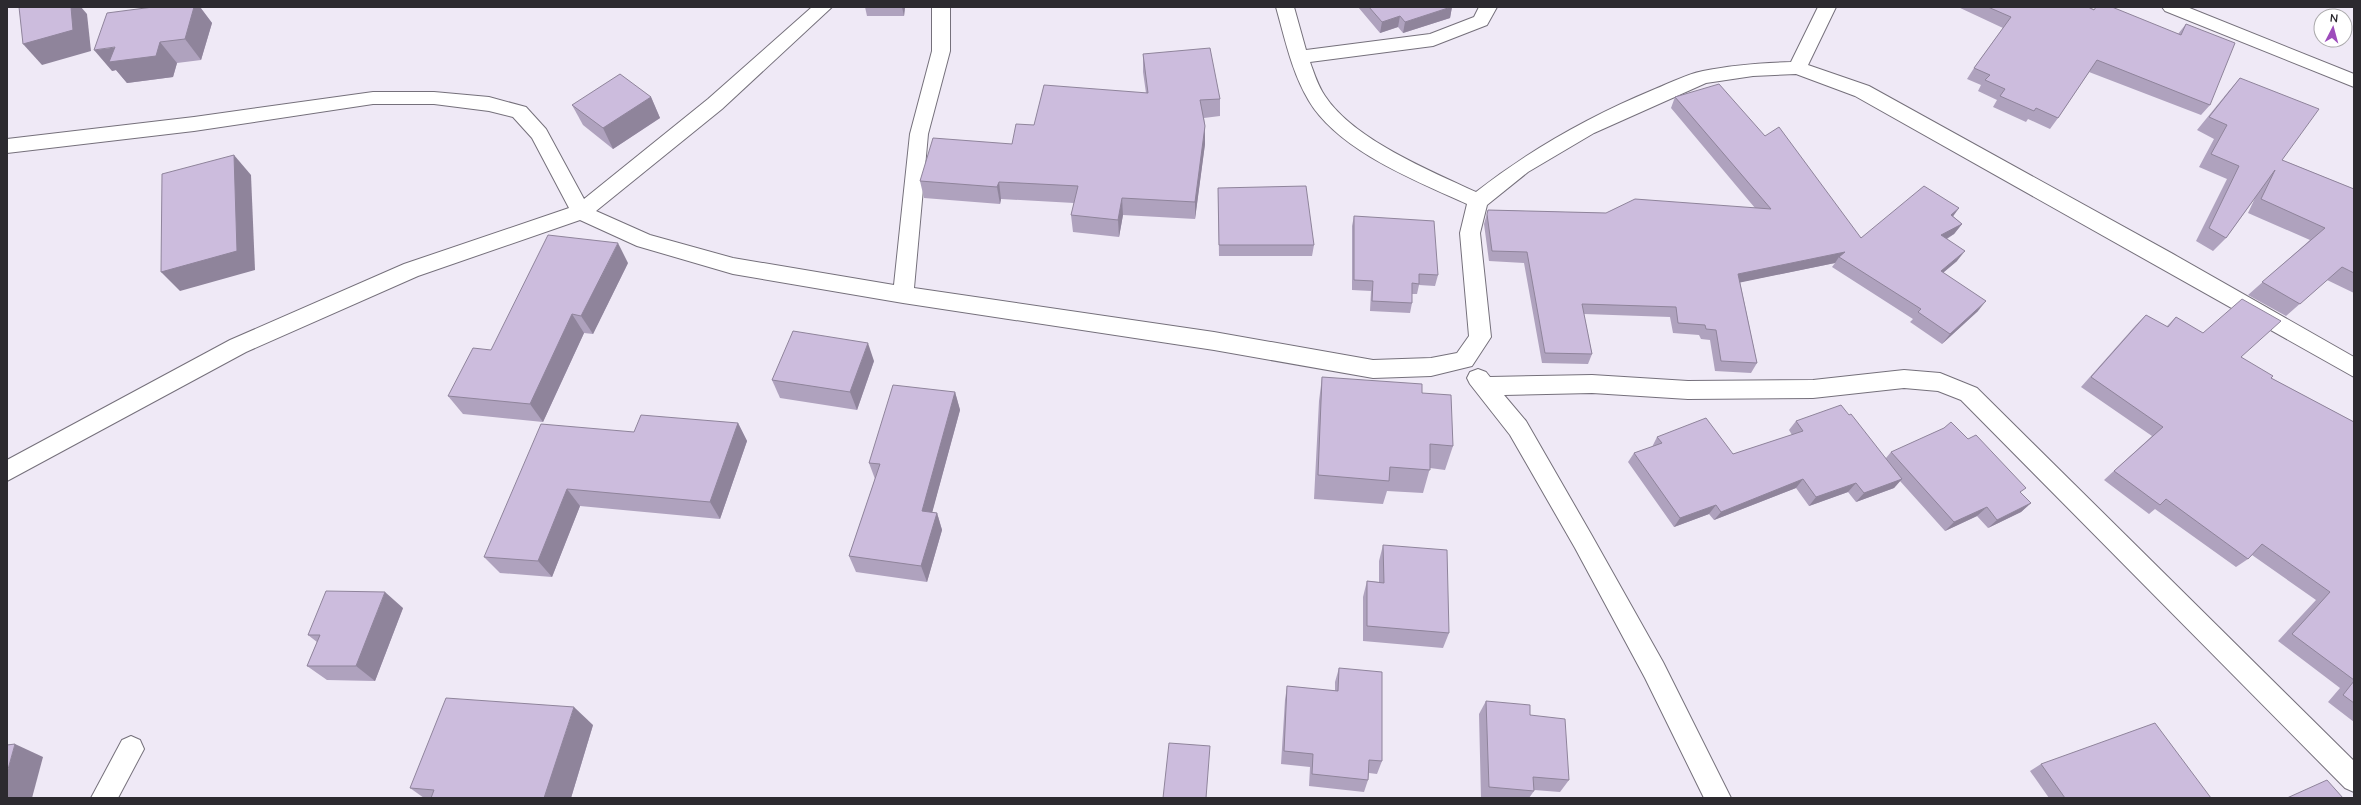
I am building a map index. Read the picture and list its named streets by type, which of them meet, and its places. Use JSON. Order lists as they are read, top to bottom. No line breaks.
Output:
{"north":"top"}
